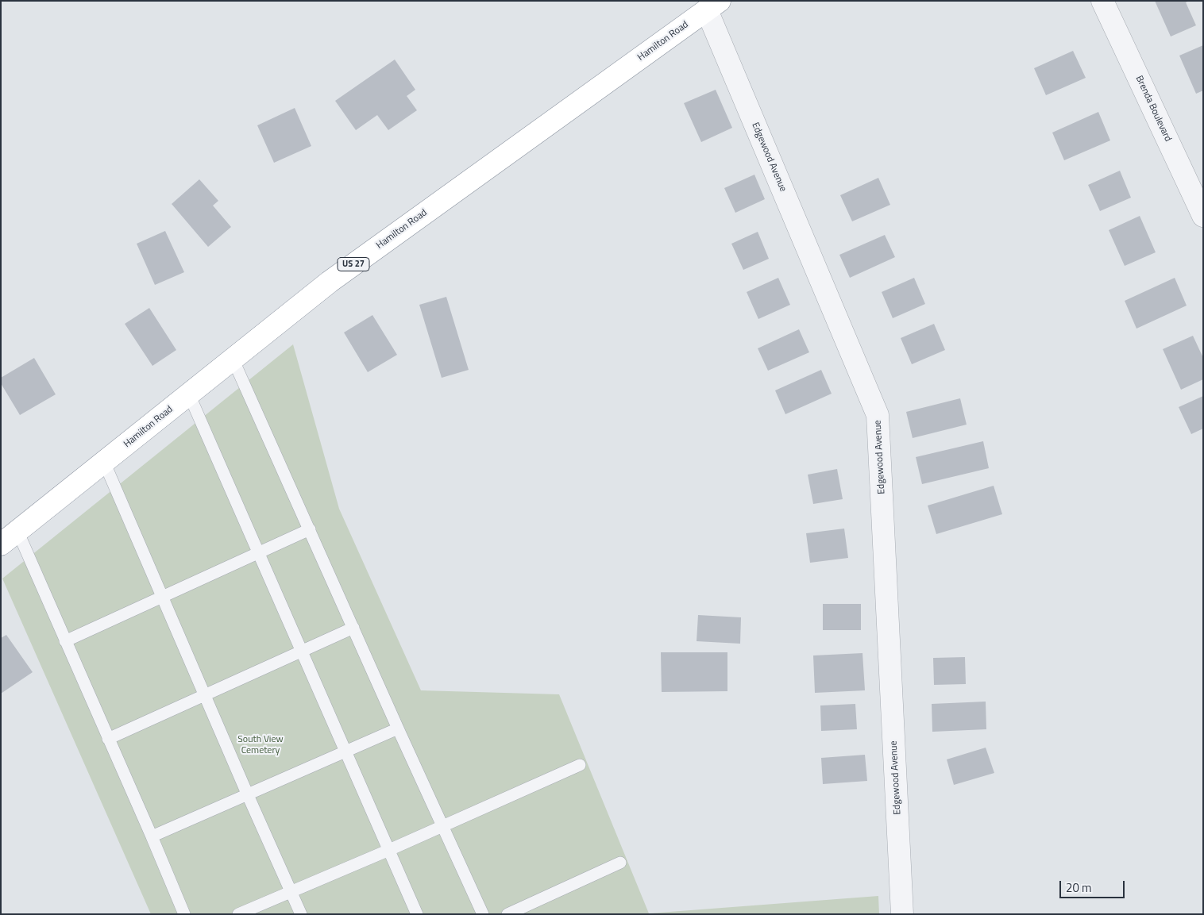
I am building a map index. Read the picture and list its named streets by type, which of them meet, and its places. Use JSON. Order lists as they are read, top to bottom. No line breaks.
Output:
{"streets":{"highway":["Hamilton Road","US 27"],"street":["Brenda Boulevard","Edgewood Avenue"]},"crossings":[["Hamilton Road","Edgewood Avenue"]],"parks":["South View Cemetery"],"scale_bar":"20 m"}
